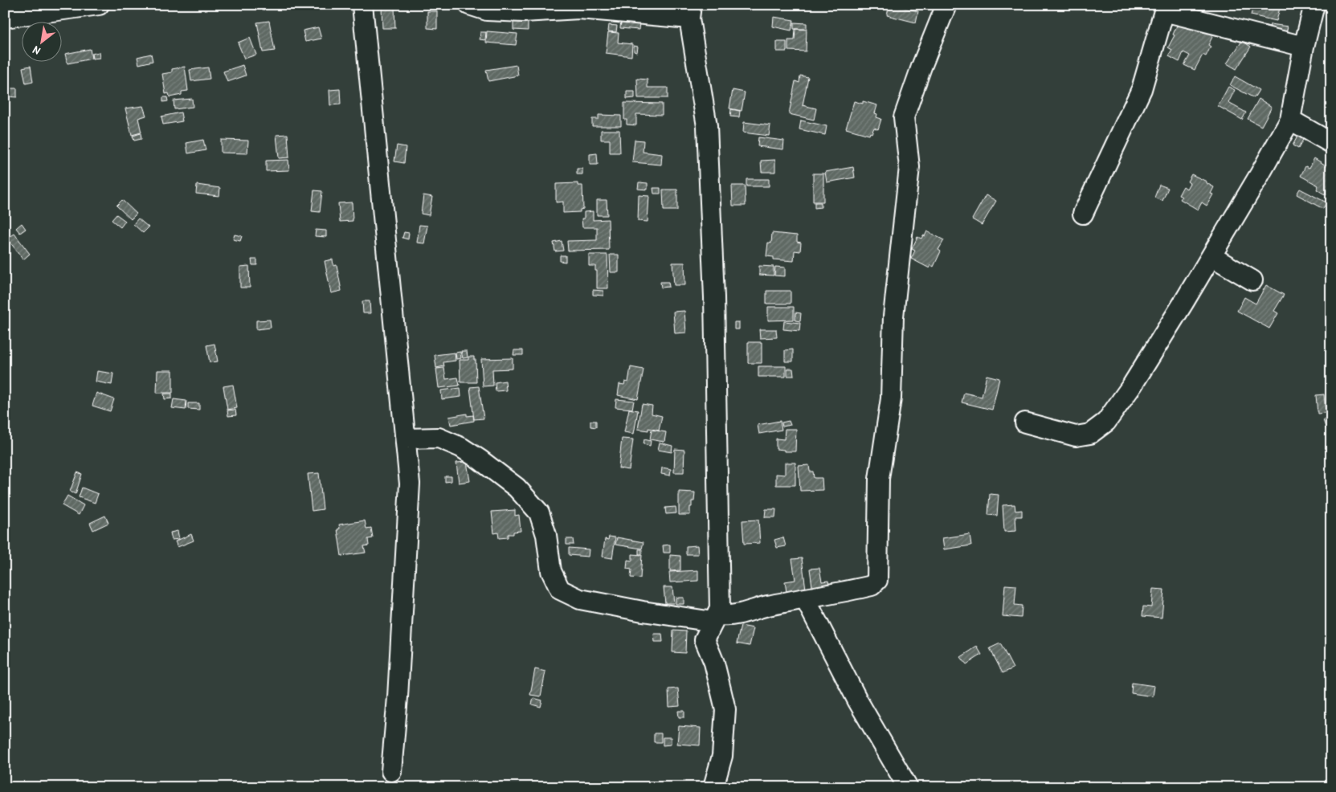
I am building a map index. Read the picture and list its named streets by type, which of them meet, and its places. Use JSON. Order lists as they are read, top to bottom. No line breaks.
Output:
{"north":"bottom left"}
